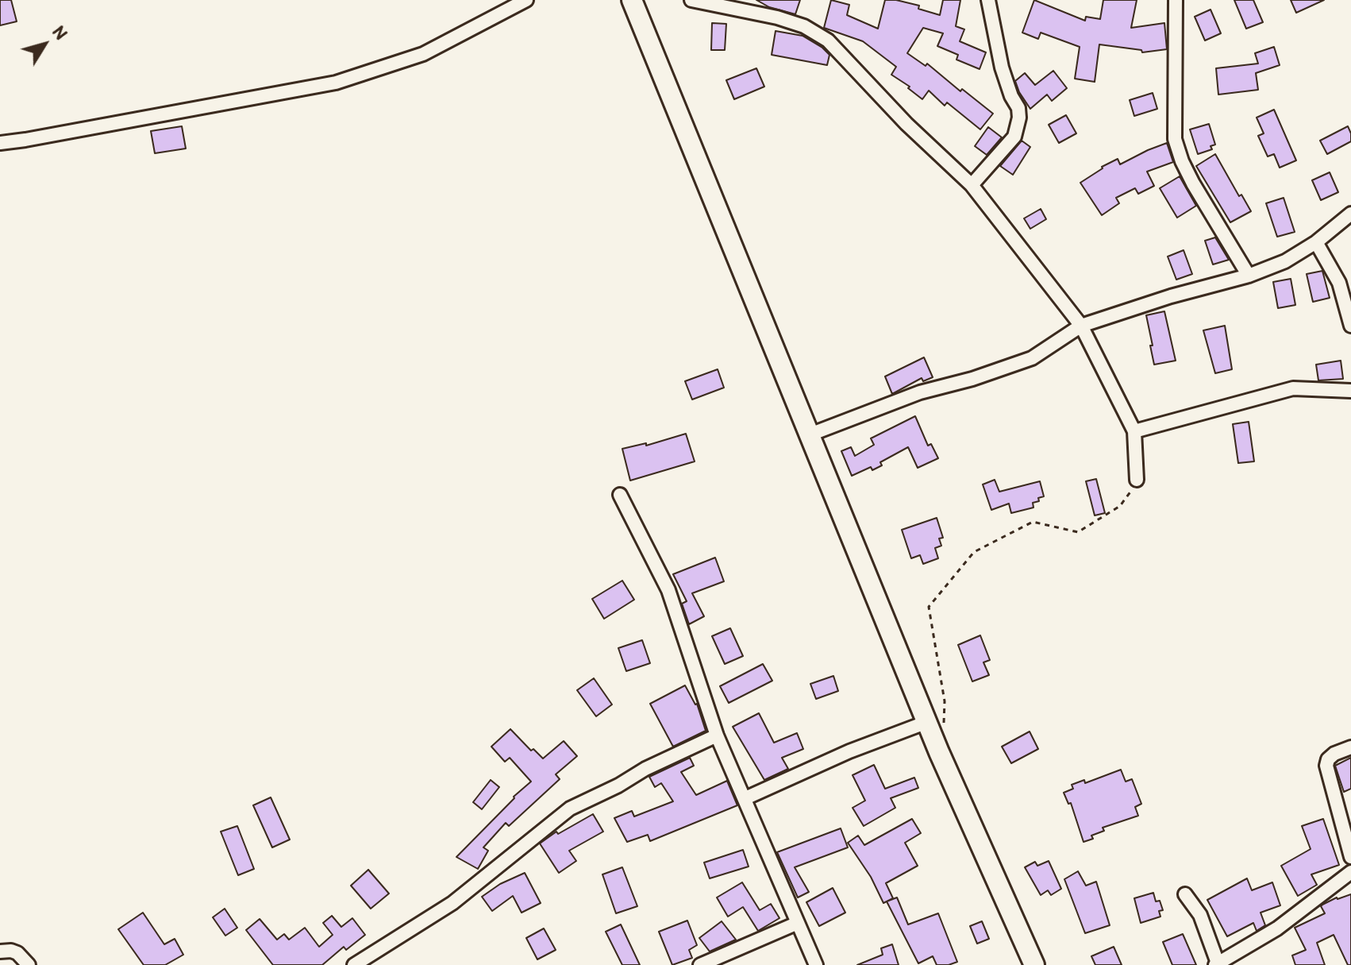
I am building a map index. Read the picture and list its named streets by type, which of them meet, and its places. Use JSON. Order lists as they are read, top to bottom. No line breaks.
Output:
{"north":"top right"}
